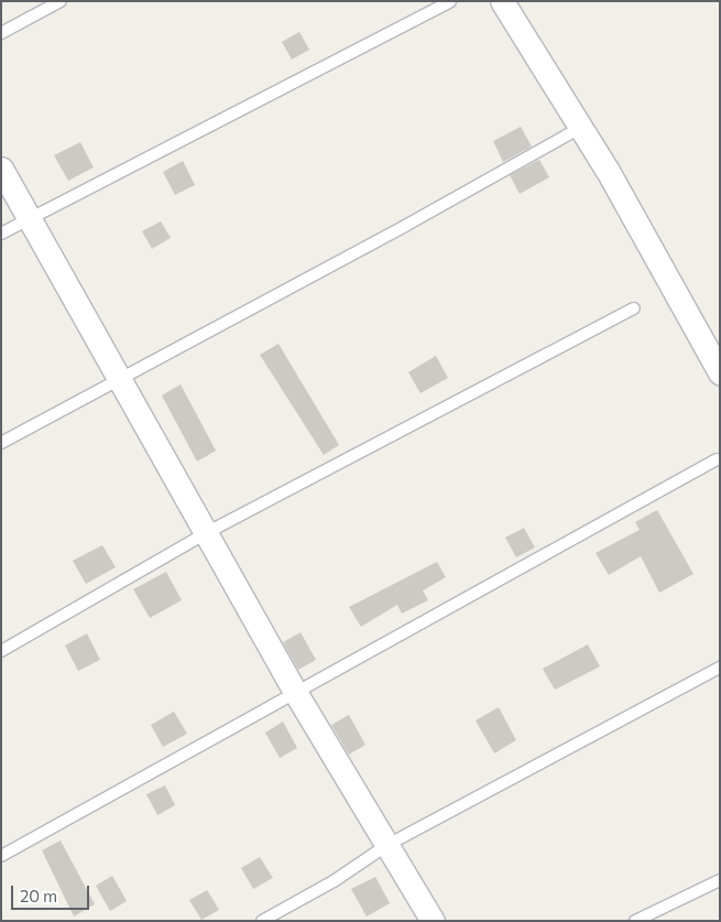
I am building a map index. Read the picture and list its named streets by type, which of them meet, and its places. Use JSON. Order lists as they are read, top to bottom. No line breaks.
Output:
{"scale_bar":"20 m"}
